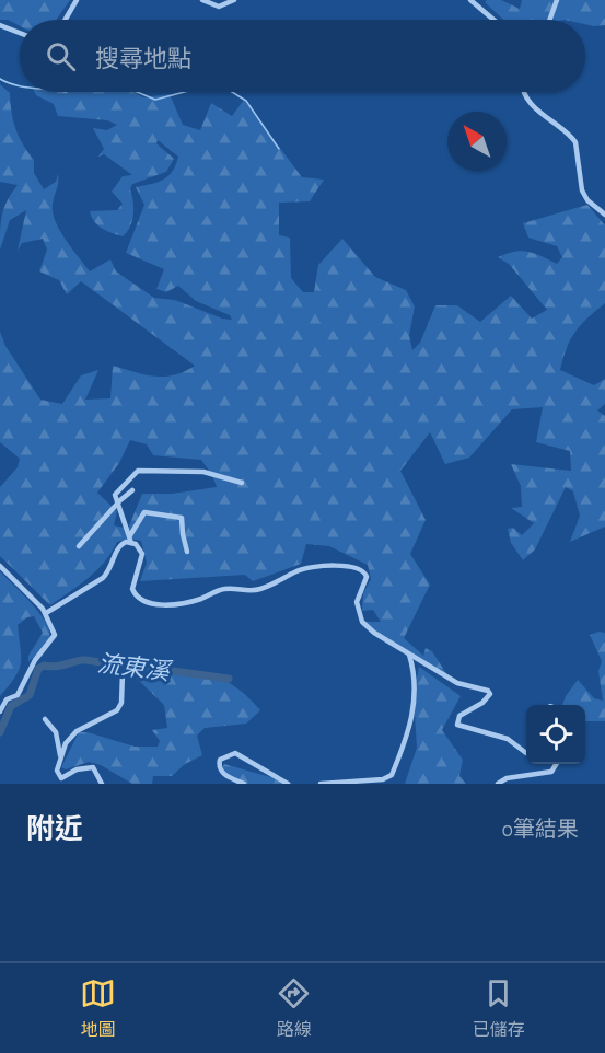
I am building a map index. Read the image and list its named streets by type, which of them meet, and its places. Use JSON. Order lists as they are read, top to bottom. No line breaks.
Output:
{"water":["流東溪"],"north":"top left","page":{"search":"搜尋地點","heading":["附近","0筆結果"],"nav":["地圖","路線","已儲存"]}}
